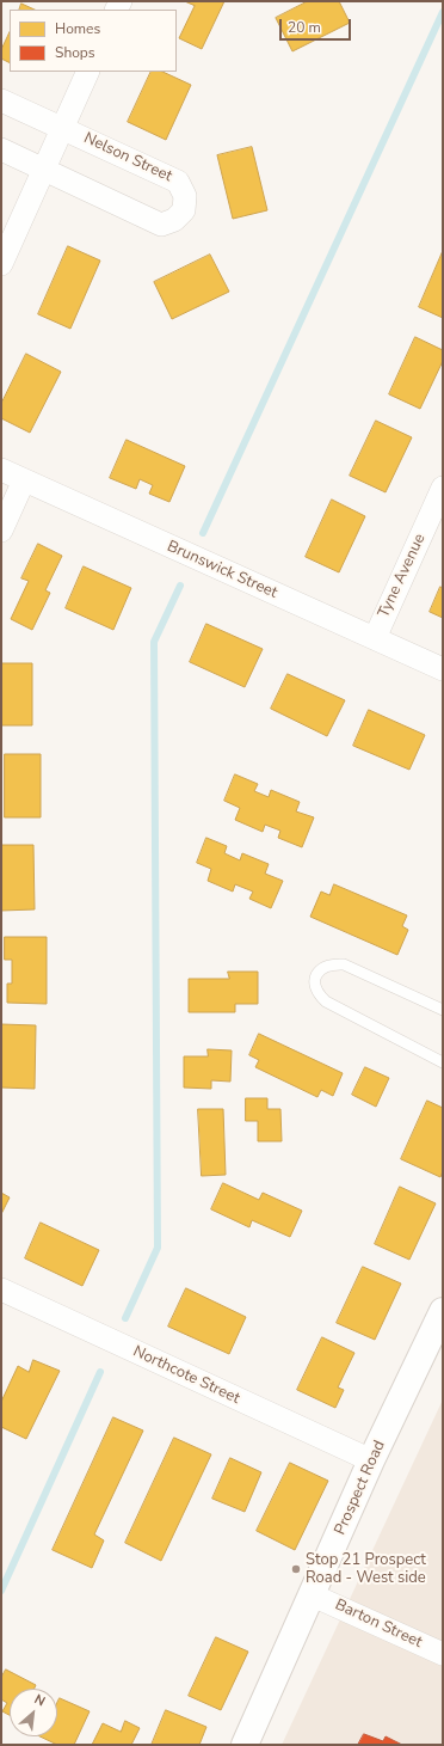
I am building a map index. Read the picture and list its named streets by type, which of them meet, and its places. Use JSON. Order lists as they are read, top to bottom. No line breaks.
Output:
{"streets":{"main road":["Prospect Road"],"street":["Nelson Street","Brunswick Street","Tyne Avenue","Northcote Street","Barton Street"]},"crossings":[["Brunswick Street","Tyne Avenue"],["Northcote Street","Prospect Road"],["Prospect Road","Barton Street"]],"places":["Stop 21 Prospect Road - West side"],"legend":["Homes","Shops"],"scale_bar":"20 m","north":"top right"}
